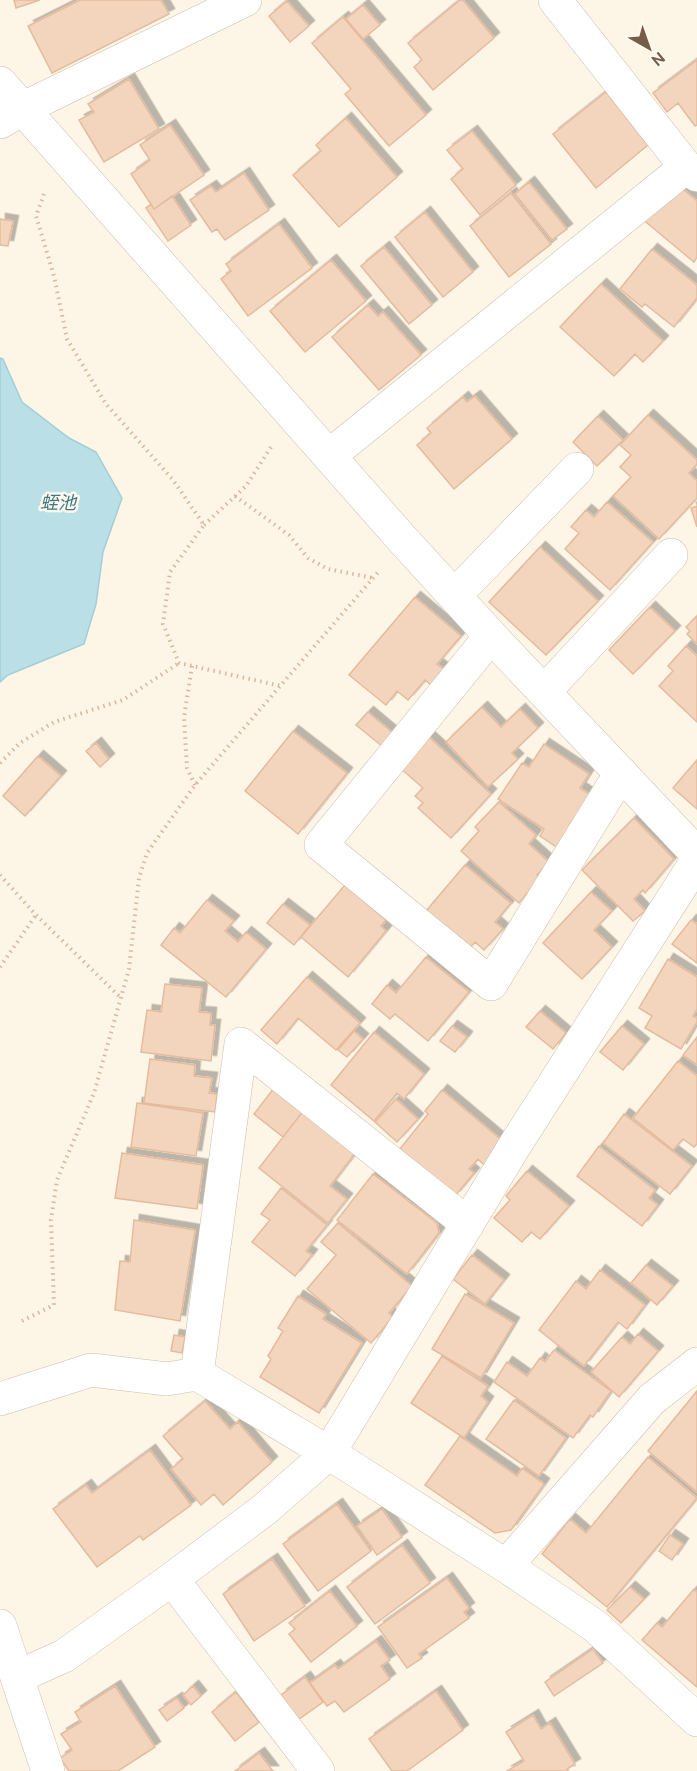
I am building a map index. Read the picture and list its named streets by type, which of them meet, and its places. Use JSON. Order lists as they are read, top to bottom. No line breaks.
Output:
{"water":["蛭池"],"north":"bottom right"}
